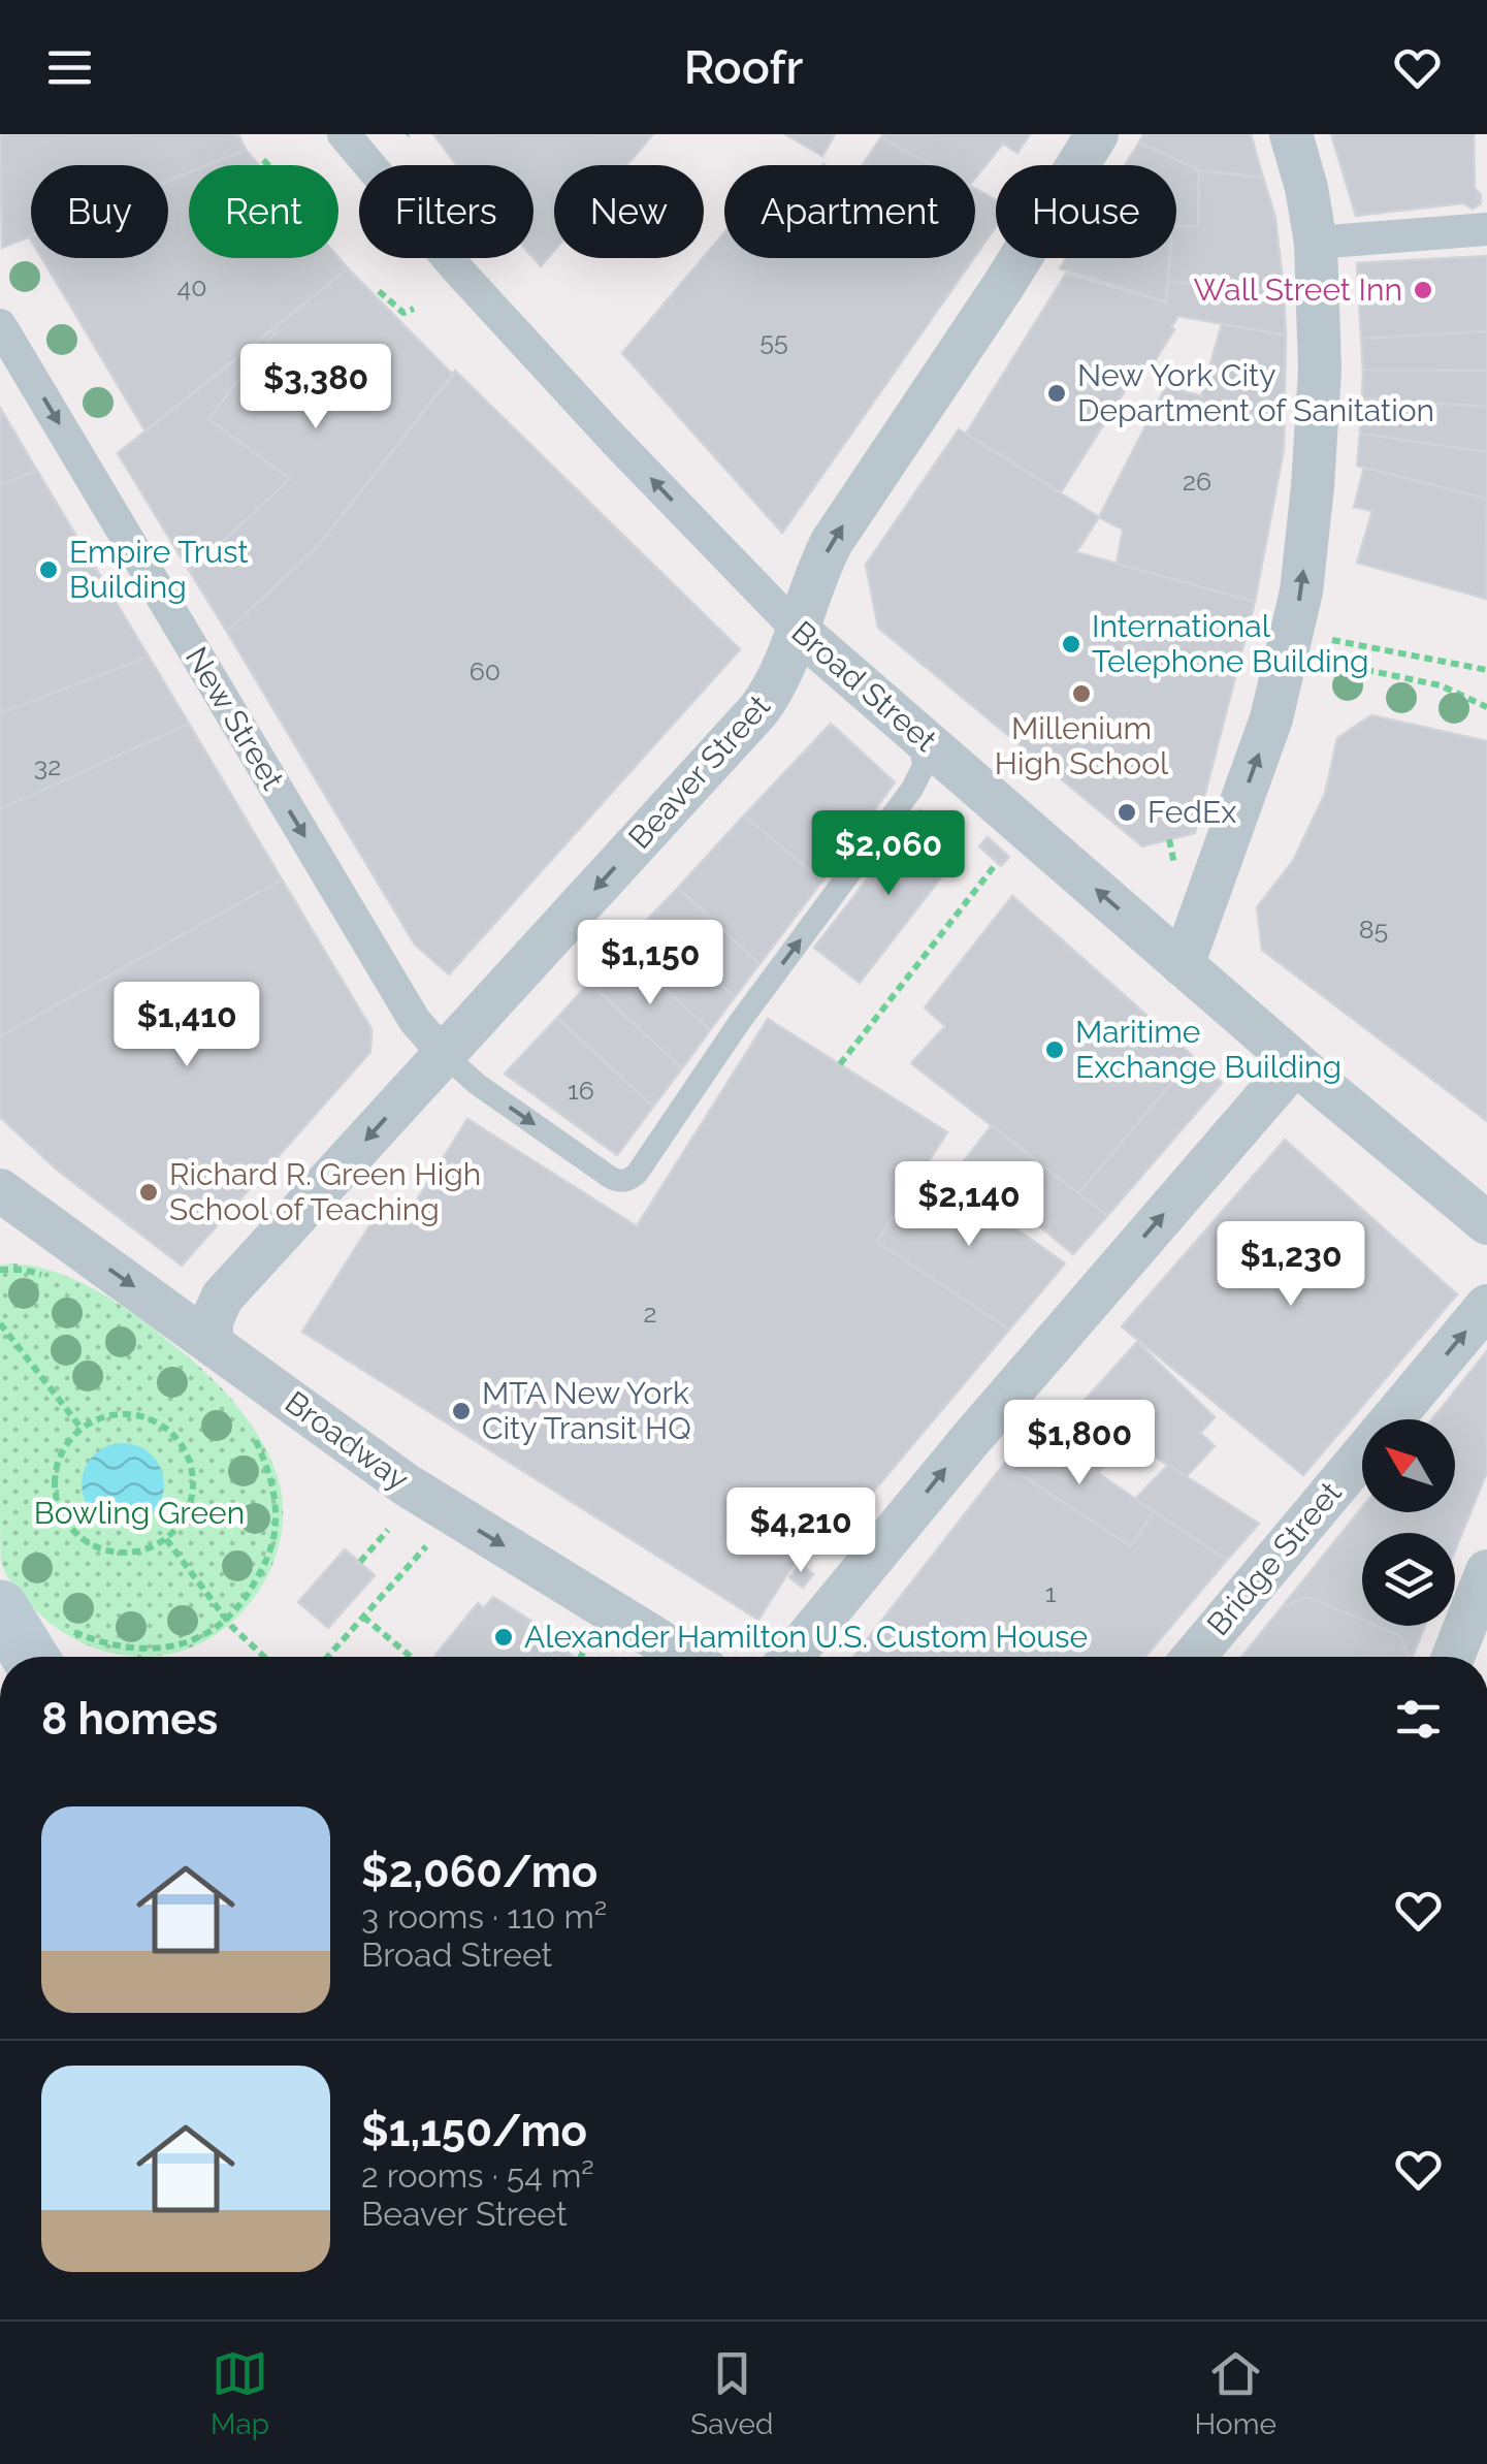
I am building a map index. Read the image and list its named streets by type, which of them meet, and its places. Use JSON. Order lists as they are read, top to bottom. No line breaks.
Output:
{"streets":{"street":["Broad Street","New Street","Beaver Street","Broadway","Bridge Street"]},"crossings":[["Broad Street","Beaver Street"],["New Street","Beaver Street"],["Beaver Street","Broadway"]],"one_way":["Broad Street","New Street","Broadway"],"parks":["Bowling Green"],"places":["Wall Street Inn","New York City Department of Sanitation","Empire Trust Building","International Telephone Building","Millenium High School","FedEx","Maritime Exchange Building","Richard R. Green High School of Teaching","MTA New York City Transit HQ","Alexander Hamilton U.S. Custom House"],"house_numbers":["40","55","26","60","32","85","16","2","1"],"north":"top left","page":{"header":"Roofr","chip":["Buy","Rent","Filters","New","Apartment","House"],"price":["$3,380","$2,060","$1,150","$1,410","$2,140","$1,230","$1,800","$4,210"],"heading":"8 homes","list":[{"name":"$2,060/mo","note":"3 rooms · 110 m² · Broad Street"},{"name":"$1,150/mo","note":"2 rooms · 54 m² · Beaver Street"}],"tabs":["Map","Saved","Home"]}}
